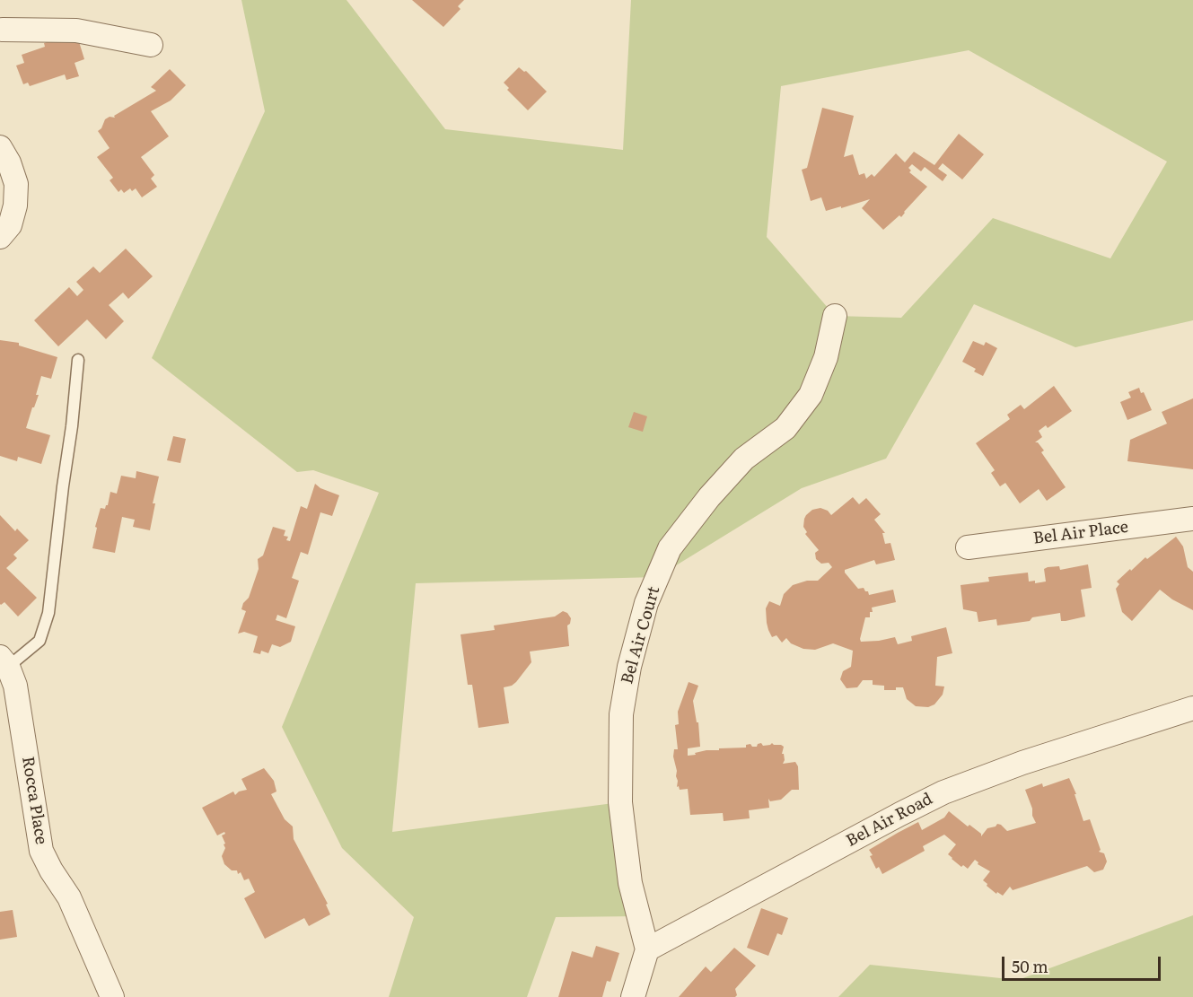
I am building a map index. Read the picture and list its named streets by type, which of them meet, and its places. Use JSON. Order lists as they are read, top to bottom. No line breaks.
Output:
{"streets":{"street":["Bel Air Place","Bel Air Court","Rocca Place","Bel Air Road"]},"crossings":[["Bel Air Court","Bel Air Road"]],"scale_bar":"50 m"}
